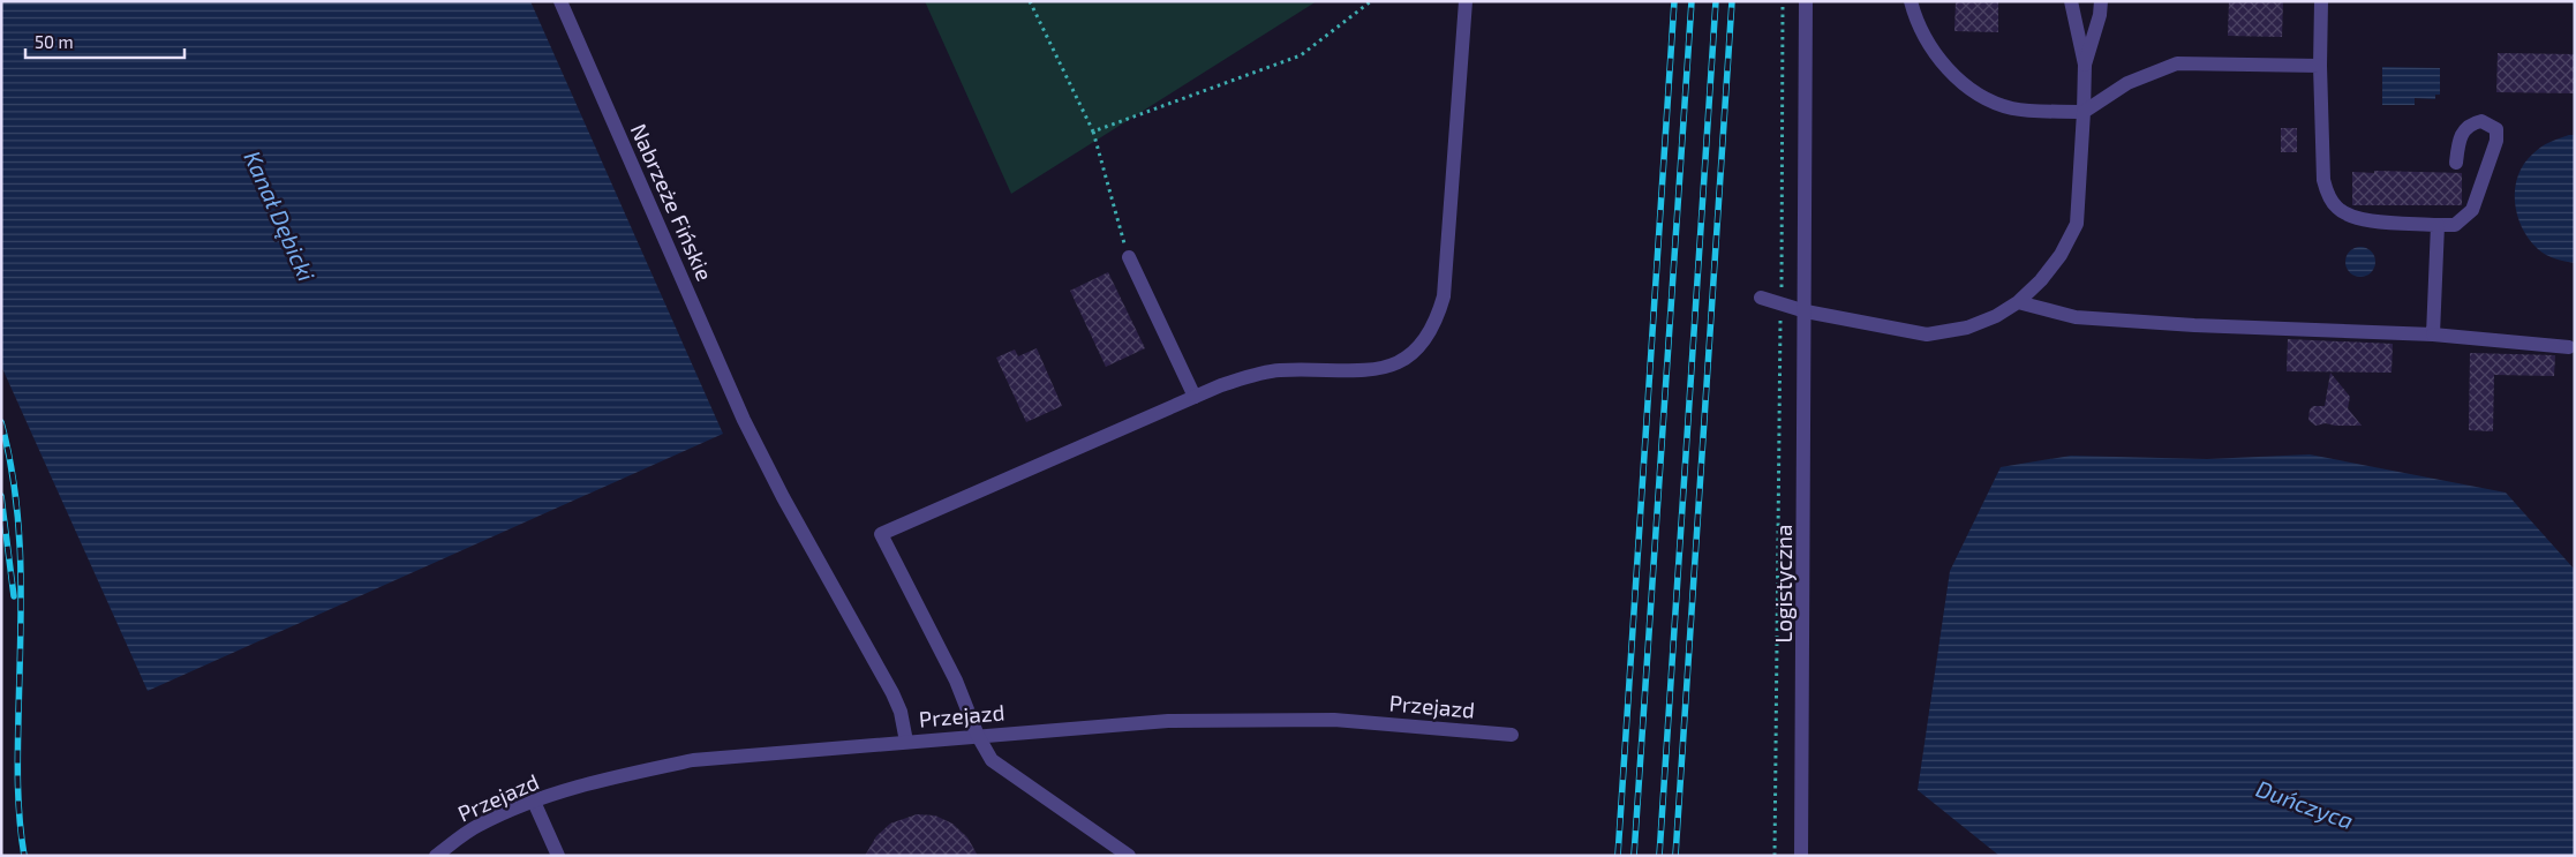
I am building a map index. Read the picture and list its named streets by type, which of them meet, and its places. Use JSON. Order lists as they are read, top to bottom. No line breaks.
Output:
{"streets":{"street":["Nabrzeże Fińskie","Logistyczna","Przejazd"]},"crossings":[["Nabrzeże Fińskie","Przejazd"]],"water":["Kanał Dębicki","Duńczyca"],"scale_bar":"50 m"}
